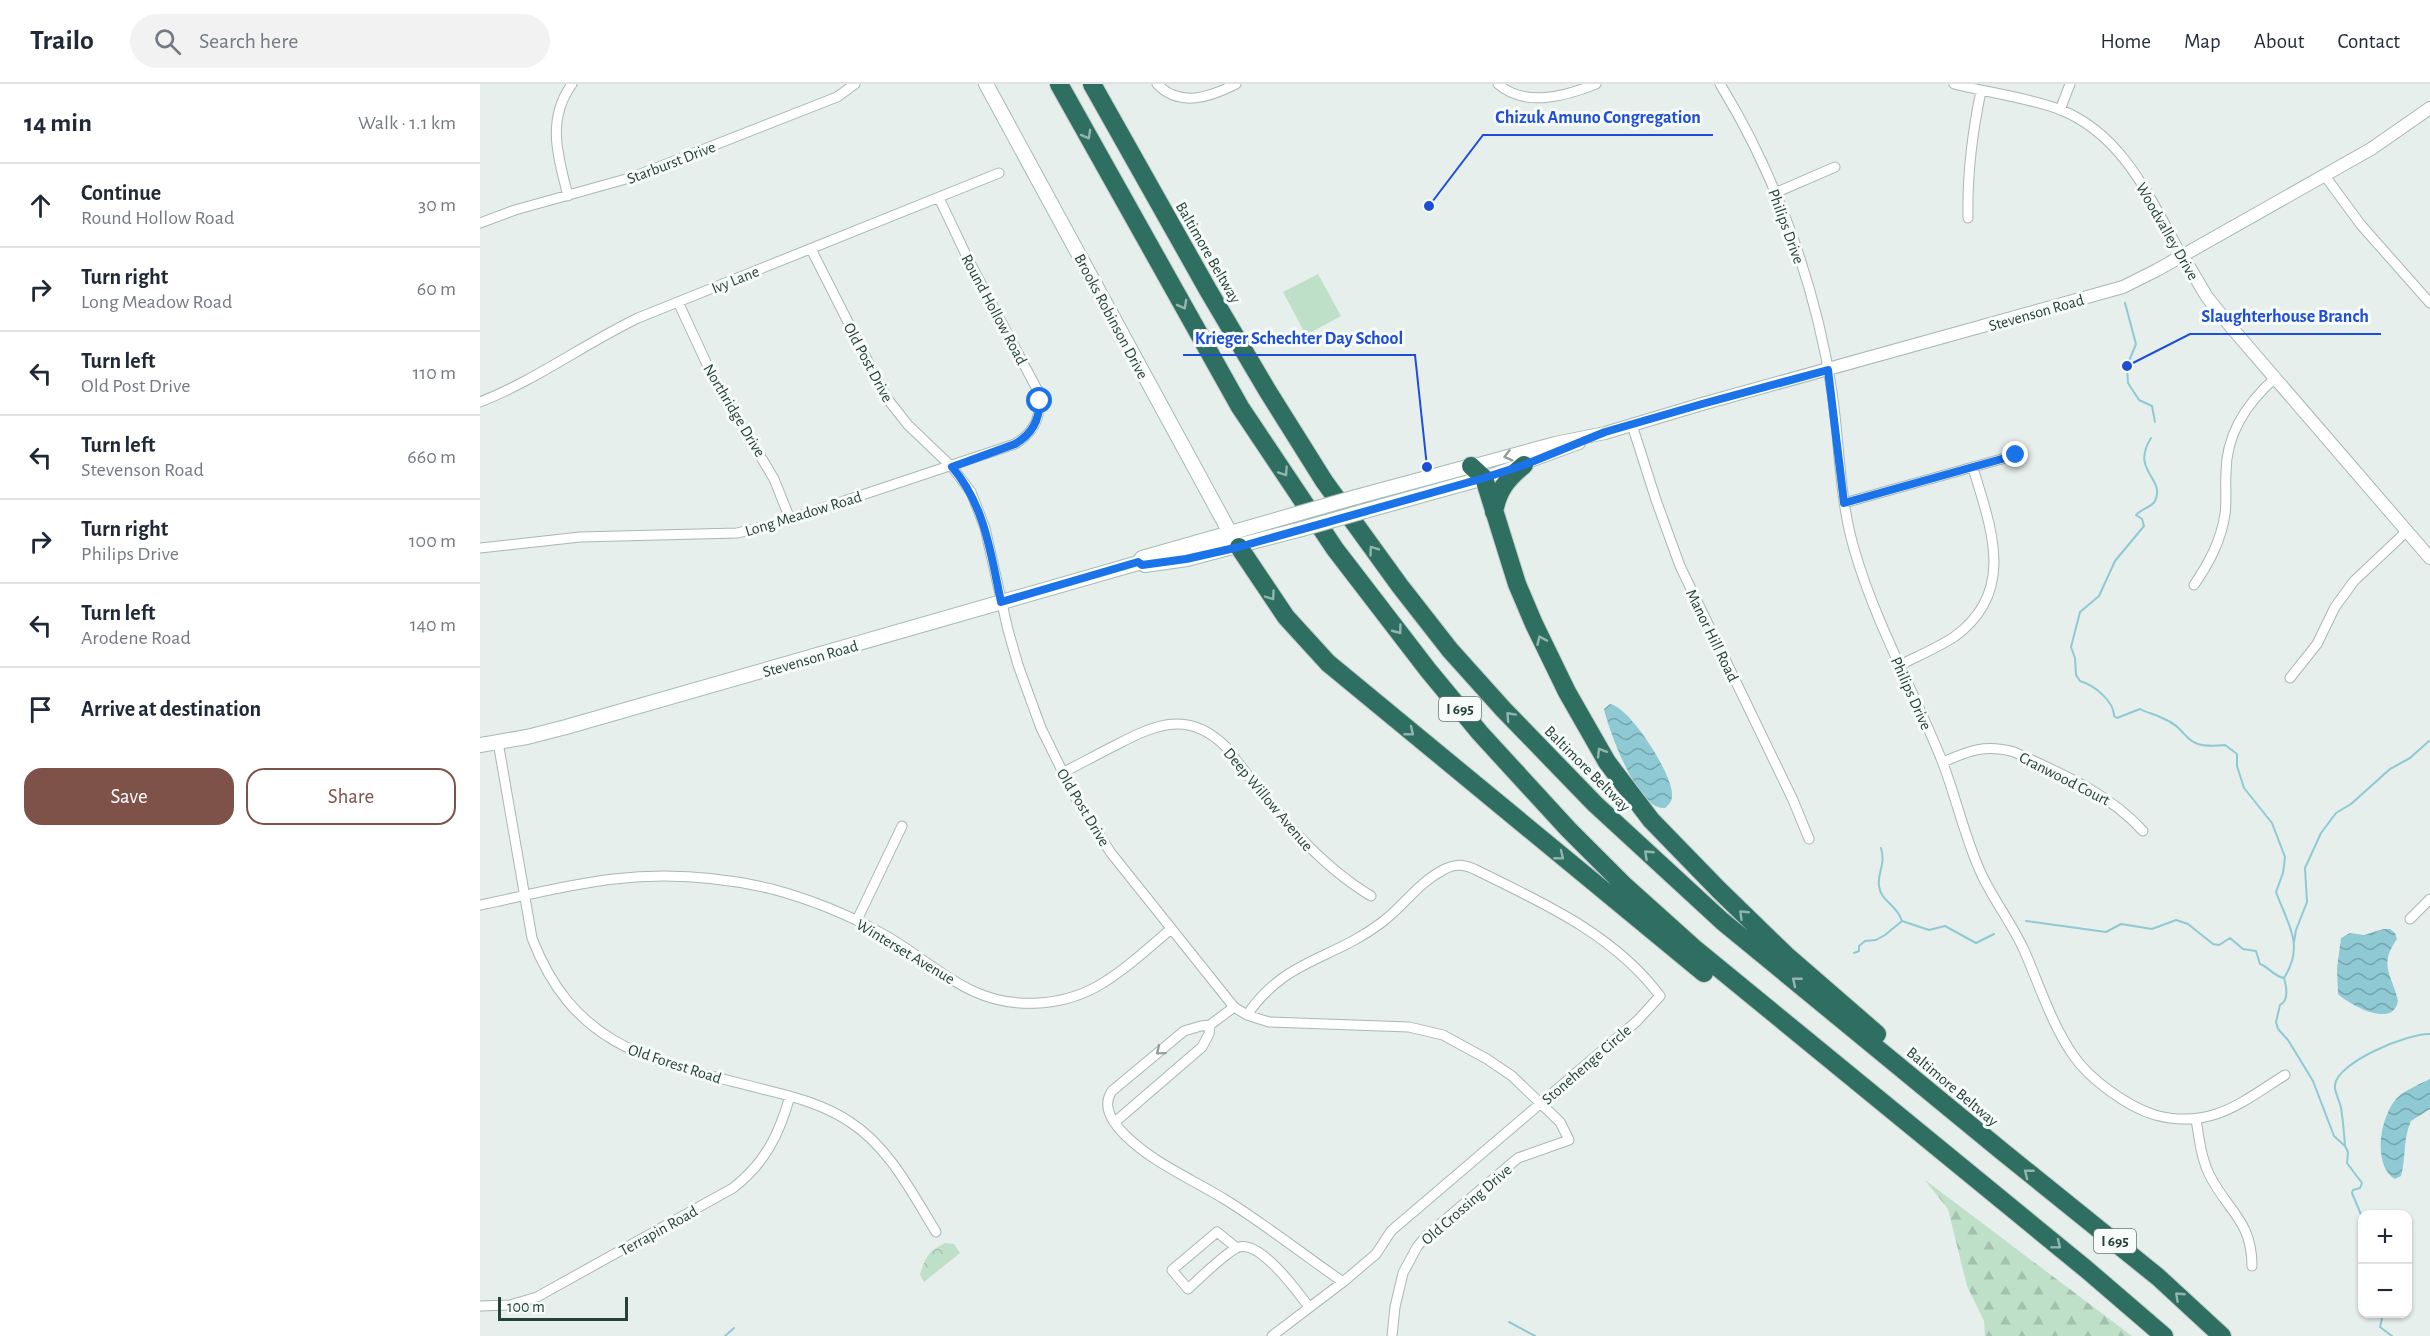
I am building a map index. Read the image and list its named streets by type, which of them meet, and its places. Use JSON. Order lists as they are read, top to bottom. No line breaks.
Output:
{"streets":{"highway":["Baltimore Beltway","I 695"],"main road":["Stevenson Road","Brooks Robinson Drive"],"street":["Starburst Drive","Philips Drive","Woodvalley Drive","Ivy Lane","Round Hollow Road","Old Post Drive","Northridge Drive","Long Meadow Road","Manor Hill Road","Cranwood Court","Deep Willow Avenue","Winterset Avenue","Old Forest Road","Stonehenge Circle","Old Crossing Drive","Terrapin Road"]},"crossings":[["Philips Drive","Stevenson Road"],["Philips Drive","Cranwood Court"],["Woodvalley Drive","Stevenson Road"],["Ivy Lane","Round Hollow Road"],["Ivy Lane","Old Post Drive"],["Ivy Lane","Northridge Drive"],["Round Hollow Road","Long Meadow Road"],["Stevenson Road","Brooks Robinson Drive"],["Stevenson Road","Old Post Drive"],["Stevenson Road","Manor Hill Road"],["Stevenson Road","Old Forest Road"],["Old Post Drive","Long Meadow Road"],["Old Post Drive","Deep Willow Avenue"],["Old Post Drive","Winterset Avenue"],["Old Post Drive","Stonehenge Circle"],["Old Post Drive","Old Crossing Drive"],["Northridge Drive","Long Meadow Road"],["Winterset Avenue","Old Forest Road"],["Old Forest Road","Terrapin Road"]],"places":["Chizuk Amuno Congregation","Slaughterhouse Branch","Krieger Schechter Day School"],"scale_bar":"100 m","page":{"header":"Trailo","search":"Search here","nav":["Home","Map","About","Contact"],"heading":["14 min","Walk · 1.1 km"],"list":[["Continue","Round Hollow Road","30 m"],["Turn right","Long Meadow Road","60 m"],["Turn left","Old Post Drive","110 m"],["Turn left","Stevenson Road","660 m"],["Turn right","Philips Drive","100 m"],["Turn left","Arodene Road","140 m"],"Arrive at destination"],"buttons":["Save","Share"],"map_buttons":["+","−"],"scale":"100 m"}}
